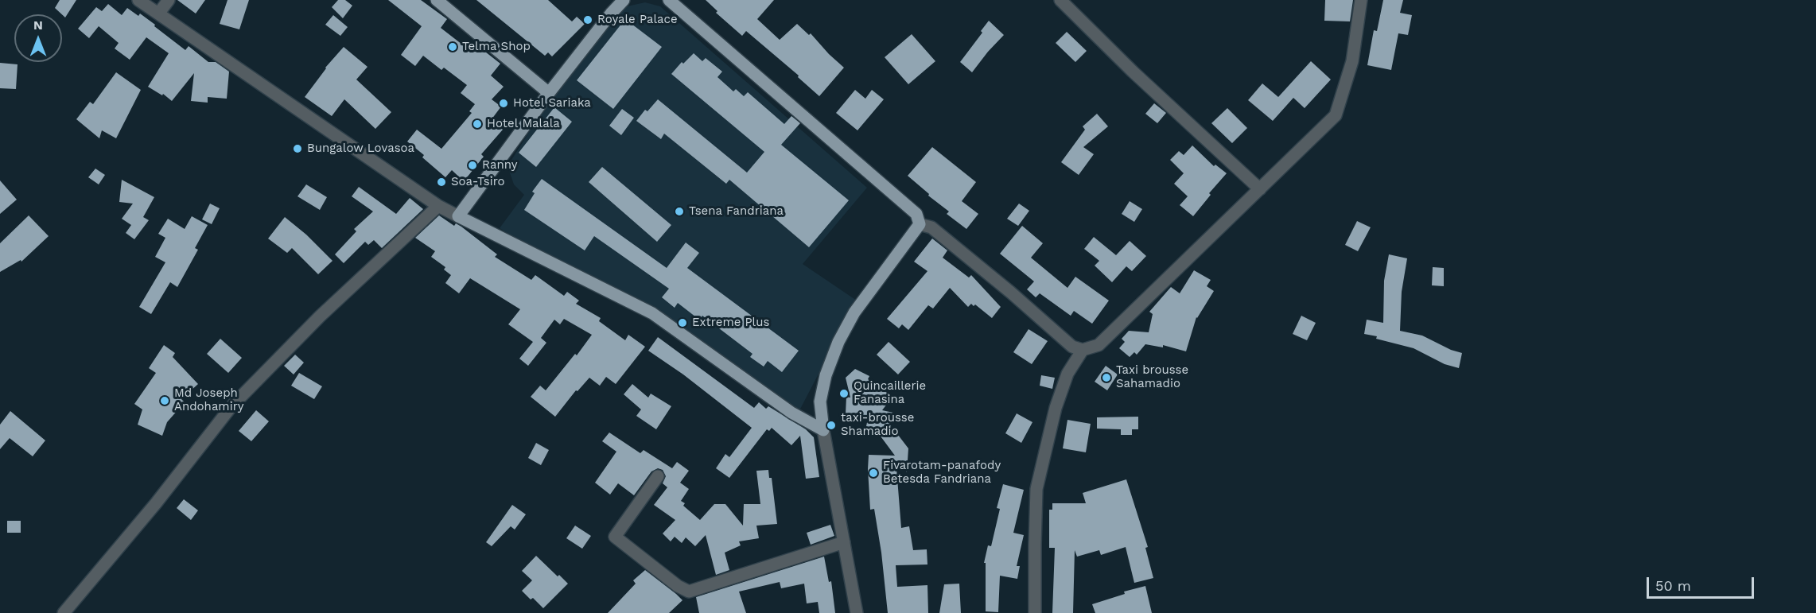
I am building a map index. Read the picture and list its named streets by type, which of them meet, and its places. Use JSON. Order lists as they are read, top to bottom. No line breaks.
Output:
{"places":["Royale Palace","Telma Shop","Hotel Sariaka","Hotel Malala","Bungalow Lovasoa","Ranny","Soa-Tsiro","Tsena Fandriana","Extreme Plus","Taxi brousse Sahamadio","Quincaillerie Fanasina","Md Joseph Andohamiry","taxi-brousse Shamadio","Fivarotam-panafody Betesda Fandriana"],"scale_bar":"50 m","north":"top"}
